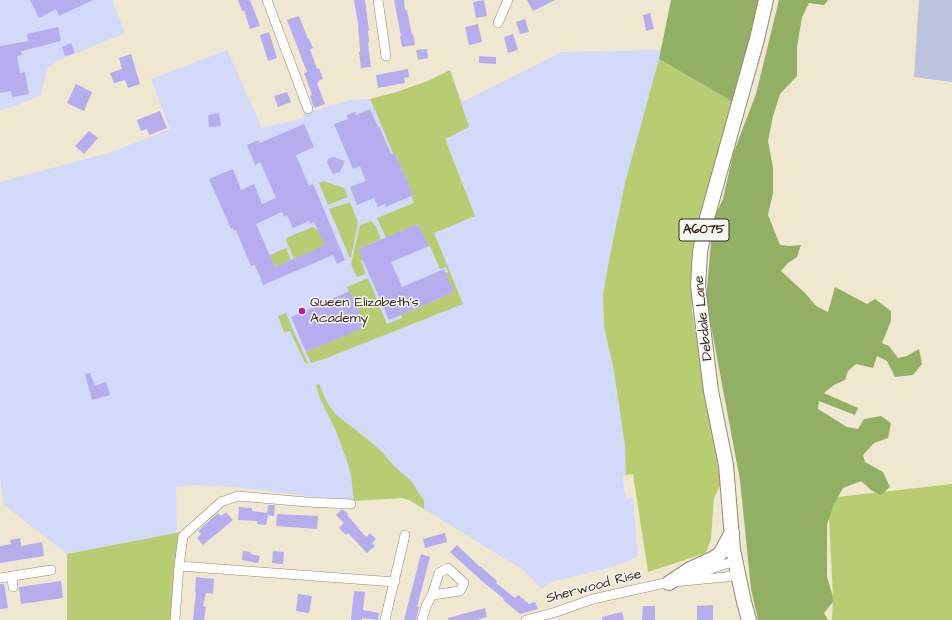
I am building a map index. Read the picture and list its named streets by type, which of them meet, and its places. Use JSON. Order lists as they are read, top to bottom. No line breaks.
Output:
{"streets":{"main road":["A6075","Debdale Lane"],"street":["Sherwood Rise"]},"crossings":[["Debdale Lane","Sherwood Rise"]],"places":["Queen Elizabeth's Academy"]}
